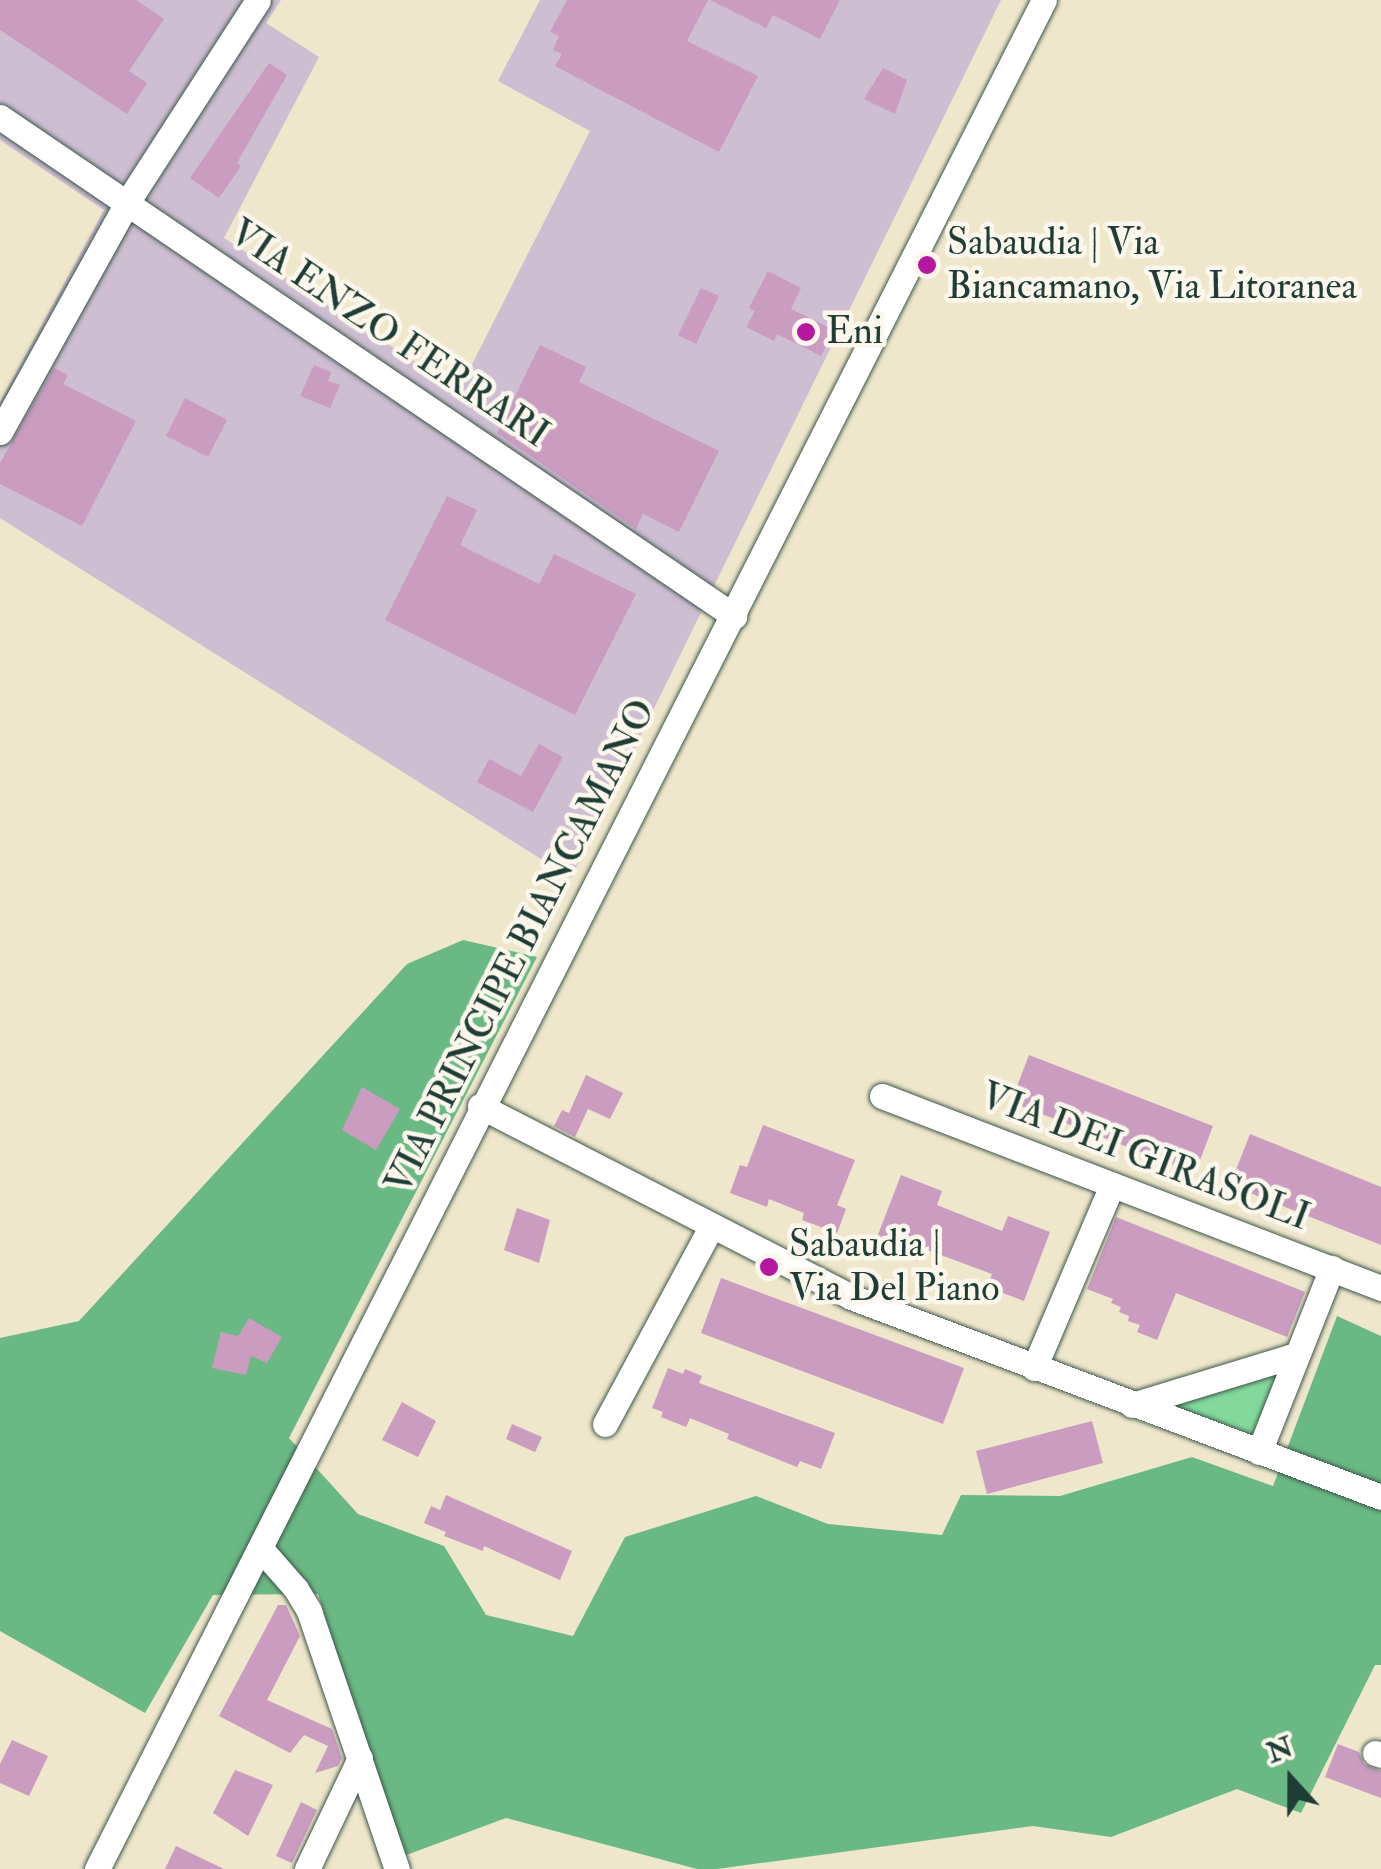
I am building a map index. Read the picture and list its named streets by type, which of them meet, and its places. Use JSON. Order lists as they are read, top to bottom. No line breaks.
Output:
{"streets":{"street":["VIA ENZO FERRARI","VIA PRINCIPE BIANCAMANO","VIA DEI GIRASOLI"]},"crossings":[["VIA ENZO FERRARI","VIA PRINCIPE BIANCAMANO"]],"places":["Sabaudia | Via Biancamano, Via Litoranea","Eni","Sabaudia | Via Del Piano"],"north":"top"}
